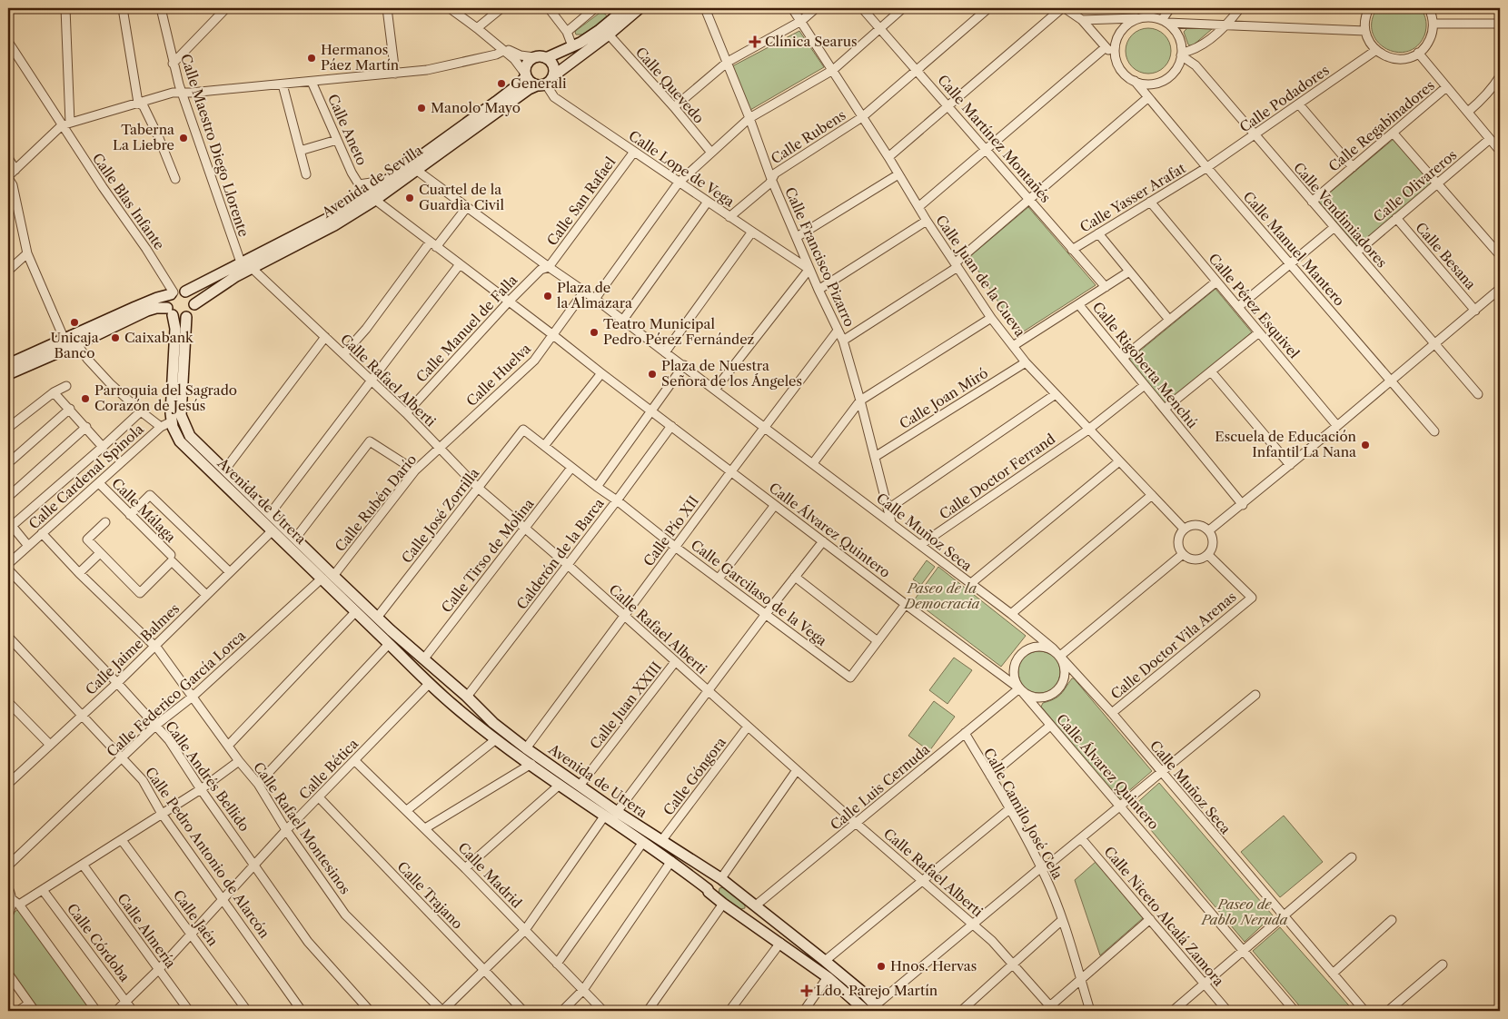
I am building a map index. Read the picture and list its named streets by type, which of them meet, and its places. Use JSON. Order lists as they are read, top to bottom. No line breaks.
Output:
{"streets":{"street":["Calle Quevedo","Calle Podadores","Calle Regabinadores","Calle Aneto","Calle Rubens","Calle Martínez Montañés","Calle Maestro Diego Llorente","Calle Lope de Vega","Avenida de Sevilla","Calle Olivareros","Calle Yasser Arafat","Calle Blas Infante","Calle San Rafael","Calle Vendimiadores","Calle Manuel Mantero","Calle Besana","Calle Francisco Pizarro","Calle Juan de la Cueva","Calle Pérez Esquivel","Calle Manuel de Falla","Calle Rigoberta Menchú","Calle Huelva","Calle Rafael Alberti","Calle Joan Miró","Calle Cardenal Spinola","Calle Doctor Ferrand","Avenida de Utrera","Calle Rubén Darío","Calle Málaga","Calle José Zorrilla","Calle Álvarez Quintero","Calle Pío XII","Calle Muñoz Seca","Calderón de la Barca","Calle Tirso de Molina","Calle Garcilaso de la Vega","Calle Doctor Vila Arenas","Calle Jaime Balmes","Calle Federico García Lorca","Calle Juan XXIII","Calle Bética","Calle Andrés Bellido","Calle Góngora","Calle Luis Cernuda","Calle Camilo José Cela","Calle Rafael Montesinos","Calle Pedro Antonio de Alarcón","Calle Madrid","Calle Trajano","Calle Niceto Alcalá Zamora","Calle Jaén","Calle Almería","Calle Córdoba"]},"crossings":[["Calle Podadores","Calle Yasser Arafat"],["Calle Podadores","Calle Vendimiadores"],["Calle Podadores","Calle Manuel Mantero"],["Calle Regabinadores","Calle Vendimiadores"],["Calle Aneto","Avenida de Sevilla"],["Calle Rubens","Calle Martínez Montañés"],["Calle Rubens","Calle Lope de Vega"],["Calle Rubens","Calle Francisco Pizarro"],["Calle Rubens","Calle Juan de la Cueva"],["Calle Martínez Montañés","Calle Yasser Arafat"],["Calle Maestro Diego Llorente","Avenida de Sevilla"],["Calle Lope de Vega","Avenida de Sevilla"],["Calle Lope de Vega","Calle San Rafael"],["Calle Lope de Vega","Calle Francisco Pizarro"],["Avenida de Sevilla","Calle Blas Infante"],["Avenida de Sevilla","Calle Rafael Alberti"],["Avenida de Sevilla","Avenida de Utrera"],["Avenida de Sevilla","Calle Álvarez Quintero"],["Avenida de Sevilla","Calle Muñoz Seca"],["Calle Olivareros","Calle Vendimiadores"],["Calle Olivareros","Calle Besana"],["Calle Yasser Arafat","Calle Manuel Mantero"],["Calle Yasser Arafat","Calle Pérez Esquivel"],["Calle Blas Infante","Avenida de Utrera"],["Calle San Rafael","Calle Manuel de Falla"],["Calle San Rafael","Calle Muñoz Seca"],["Calle Vendimiadores","Calle Manuel Mantero"],["Calle Francisco Pizarro","Calle Joan Miró"],["Calle Francisco Pizarro","Calle Pío XII"],["Calle Francisco Pizarro","Calle Muñoz Seca"],["Calle Juan de la Cueva","Calle Joan Miró"],["Calle Juan de la Cueva","Calle Doctor Ferrand"],["Calle Juan de la Cueva","Calle Doctor Vila Arenas"],["Calle Manuel de Falla","Calle Rafael Alberti"],["Calle Manuel de Falla","Calle Álvarez Quintero"],["Calle Manuel de Falla","Calle Muñoz Seca"],["Calle Rigoberta Menchú","Calle Doctor Ferrand"],["Calle Huelva","Calle Rafael Alberti"],["Calle Huelva","Calle Rubén Darío"],["Calle Huelva","Calle Álvarez Quintero"],["Calle Huelva","Calle Muñoz Seca"],["Calle Rafael Alberti","Calle Rubén Darío"],["Calle Rafael Alberti","Calle José Zorrilla"],["Calle Rafael Alberti","Calle Pío XII"],["Calle Rafael Alberti","Calderón de la Barca"],["Calle Rafael Alberti","Calle Tirso de Molina"],["Calle Rafael Alberti","Calle Juan XXIII"],["Calle Rafael Alberti","Calle Góngora"],["Calle Rafael Alberti","Calle Luis Cernuda"],["Calle Cardenal Spinola","Avenida de Utrera"],["Calle Cardenal Spinola","Calle Málaga"],["Calle Cardenal Spinola","Calle Rafael Montesinos"],["Calle Doctor Ferrand","Calle Muñoz Seca"],["Avenida de Utrera","Calle Rubén Darío"],["Avenida de Utrera","Calle José Zorrilla"],["Avenida de Utrera","Calle Pío XII"],["Avenida de Utrera","Calderón de la Barca"],["Avenida de Utrera","Calle Tirso de Molina"],["Avenida de Utrera","Calle Jaime Balmes"],["Avenida de Utrera","Calle Federico García Lorca"],["Avenida de Utrera","Calle Juan XXIII"],["Avenida de Utrera","Calle Bética"],["Avenida de Utrera","Calle Góngora"],["Avenida de Utrera","Calle Luis Cernuda"],["Calle José Zorrilla","Calle Garcilaso de la Vega"],["Calle Álvarez Quintero","Calle Pío XII"],["Calle Álvarez Quintero","Calle Muñoz Seca"],["Calle Álvarez Quintero","Calderón de la Barca"],["Calle Álvarez Quintero","Calle Luis Cernuda"],["Calle Pío XII","Calle Muñoz Seca"],["Calle Pío XII","Calle Garcilaso de la Vega"],["Calle Muñoz Seca","Calle Doctor Vila Arenas"],["Calle Muñoz Seca","Calle Luis Cernuda"],["Calderón de la Barca","Calle Garcilaso de la Vega"],["Calle Tirso de Molina","Calle Garcilaso de la Vega"],["Calle Jaime Balmes","Calle Andrés Bellido"],["Calle Jaime Balmes","Calle Rafael Montesinos"],["Calle Jaime Balmes","Calle Pedro Antonio de Alarcón"],["Calle Federico García Lorca","Calle Andrés Bellido"],["Calle Federico García Lorca","Calle Rafael Montesinos"],["Calle Federico García Lorca","Calle Pedro Antonio de Alarcón"],["Calle Bética","Calle Andrés Bellido"],["Calle Bética","Calle Rafael Montesinos"],["Calle Bética","Calle Pedro Antonio de Alarcón"],["Calle Bética","Calle Madrid"],["Calle Bética","Calle Trajano"],["Calle Bética","Calle Jaén"],["Calle Bética","Calle Almería"],["Calle Bética","Calle Córdoba"],["Calle Luis Cernuda","Calle Camilo José Cela"]],"parks":["Paseo de la Democracia","Paseo de Pablo Neruda"],"places":{"health":["Clínica Searus","Ldo. Parejo Martín"],"other":["Hermanos Páez Martín","Generali","Manolo Mayo","Taberna La Liebre","Cuartel de la Guardia Civil","Plaza de la Almazara","Unicaja Banco","Teatro Municipal Pedro Pérez Fernández","Caixabank","Plaza de Nuestra Señora de los Ángeles","Parroquia del Sagrado Corazón de Jesús","Escuela de Educación Infantil La Nana","Hnos. Hervas"]}}
